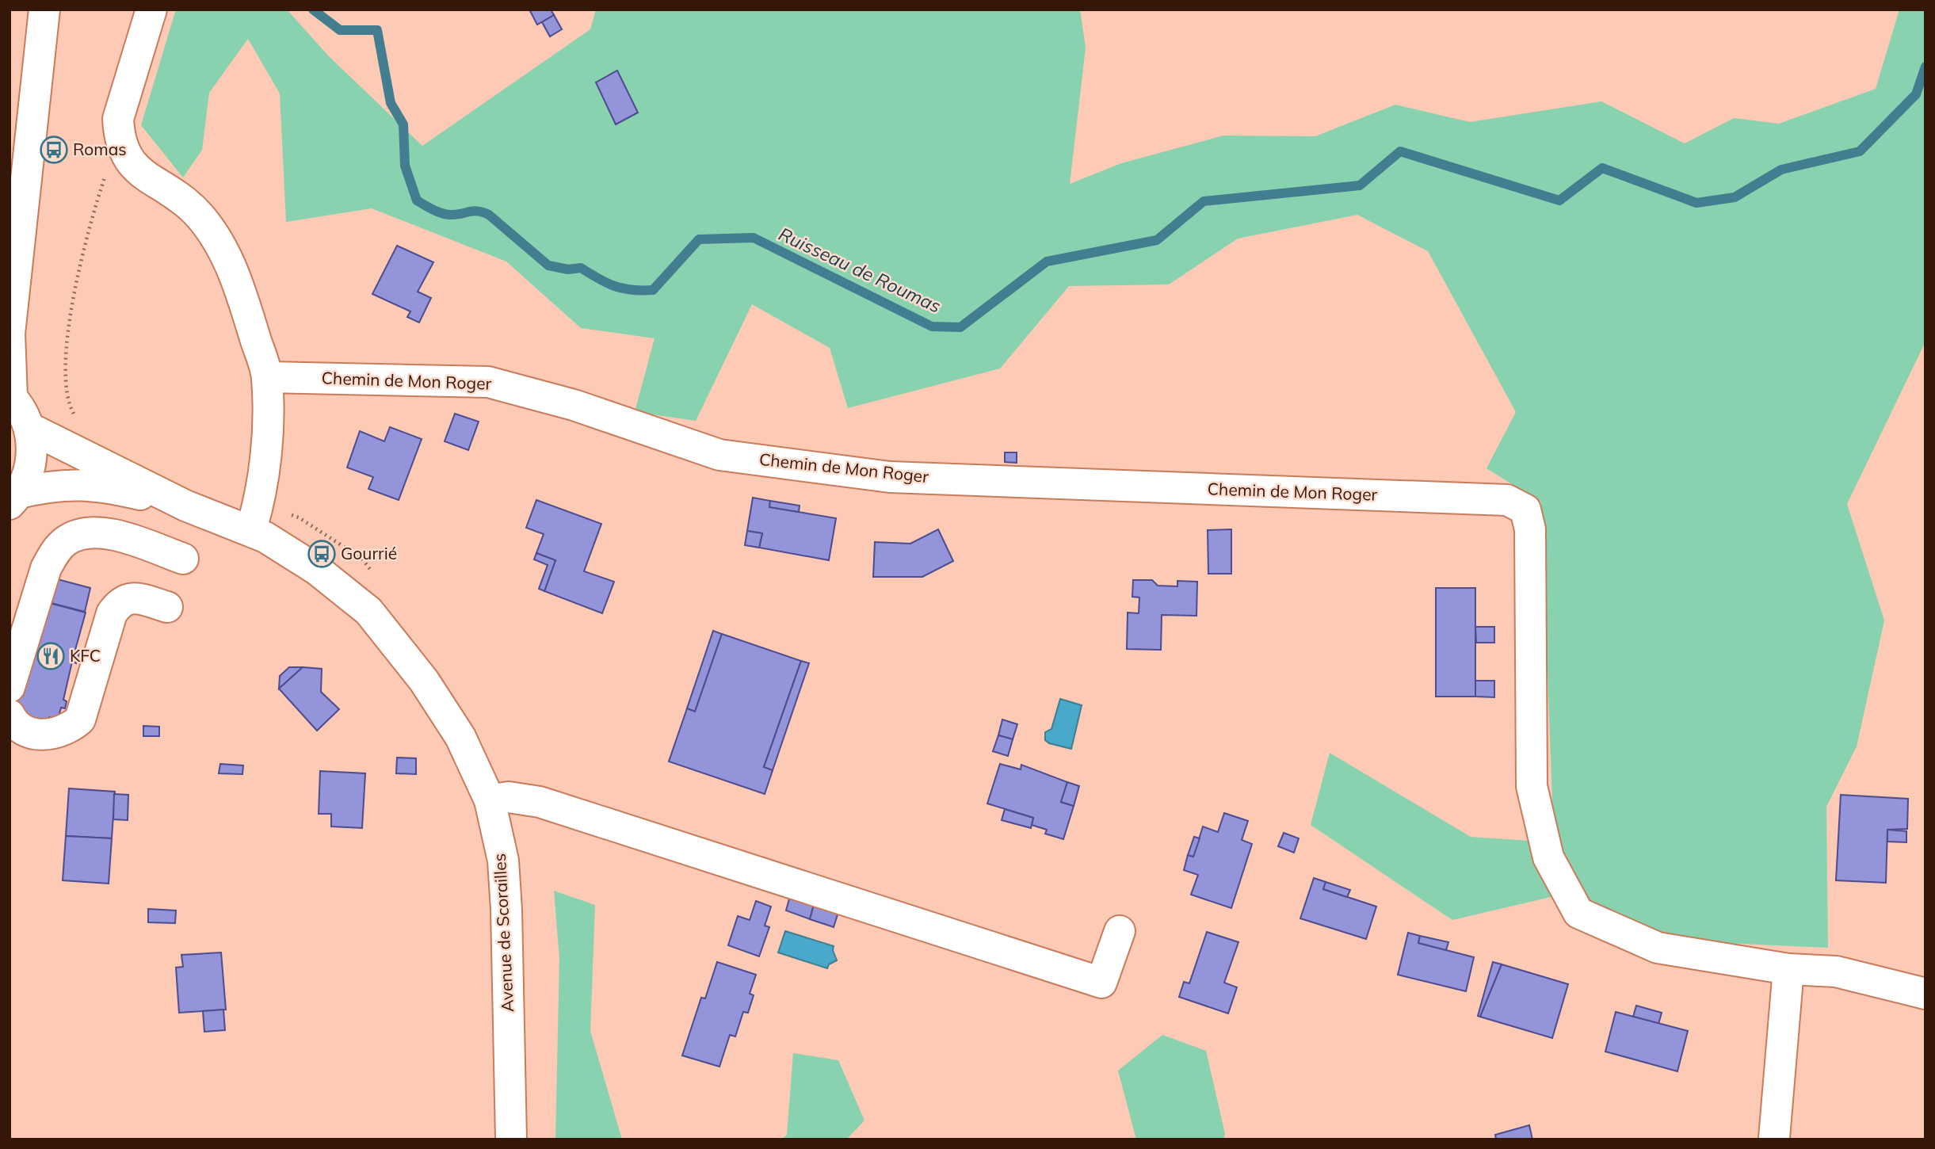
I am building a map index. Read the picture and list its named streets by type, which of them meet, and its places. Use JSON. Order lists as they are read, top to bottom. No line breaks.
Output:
{"streets":{"street":["Chemin de Mon Roger","Avenue de Scorailles"]},"water":["Ruisseau de Roumas"],"places":{"bus stop":["Romas","Gourrié"],"restaurant":["KFC"]}}
